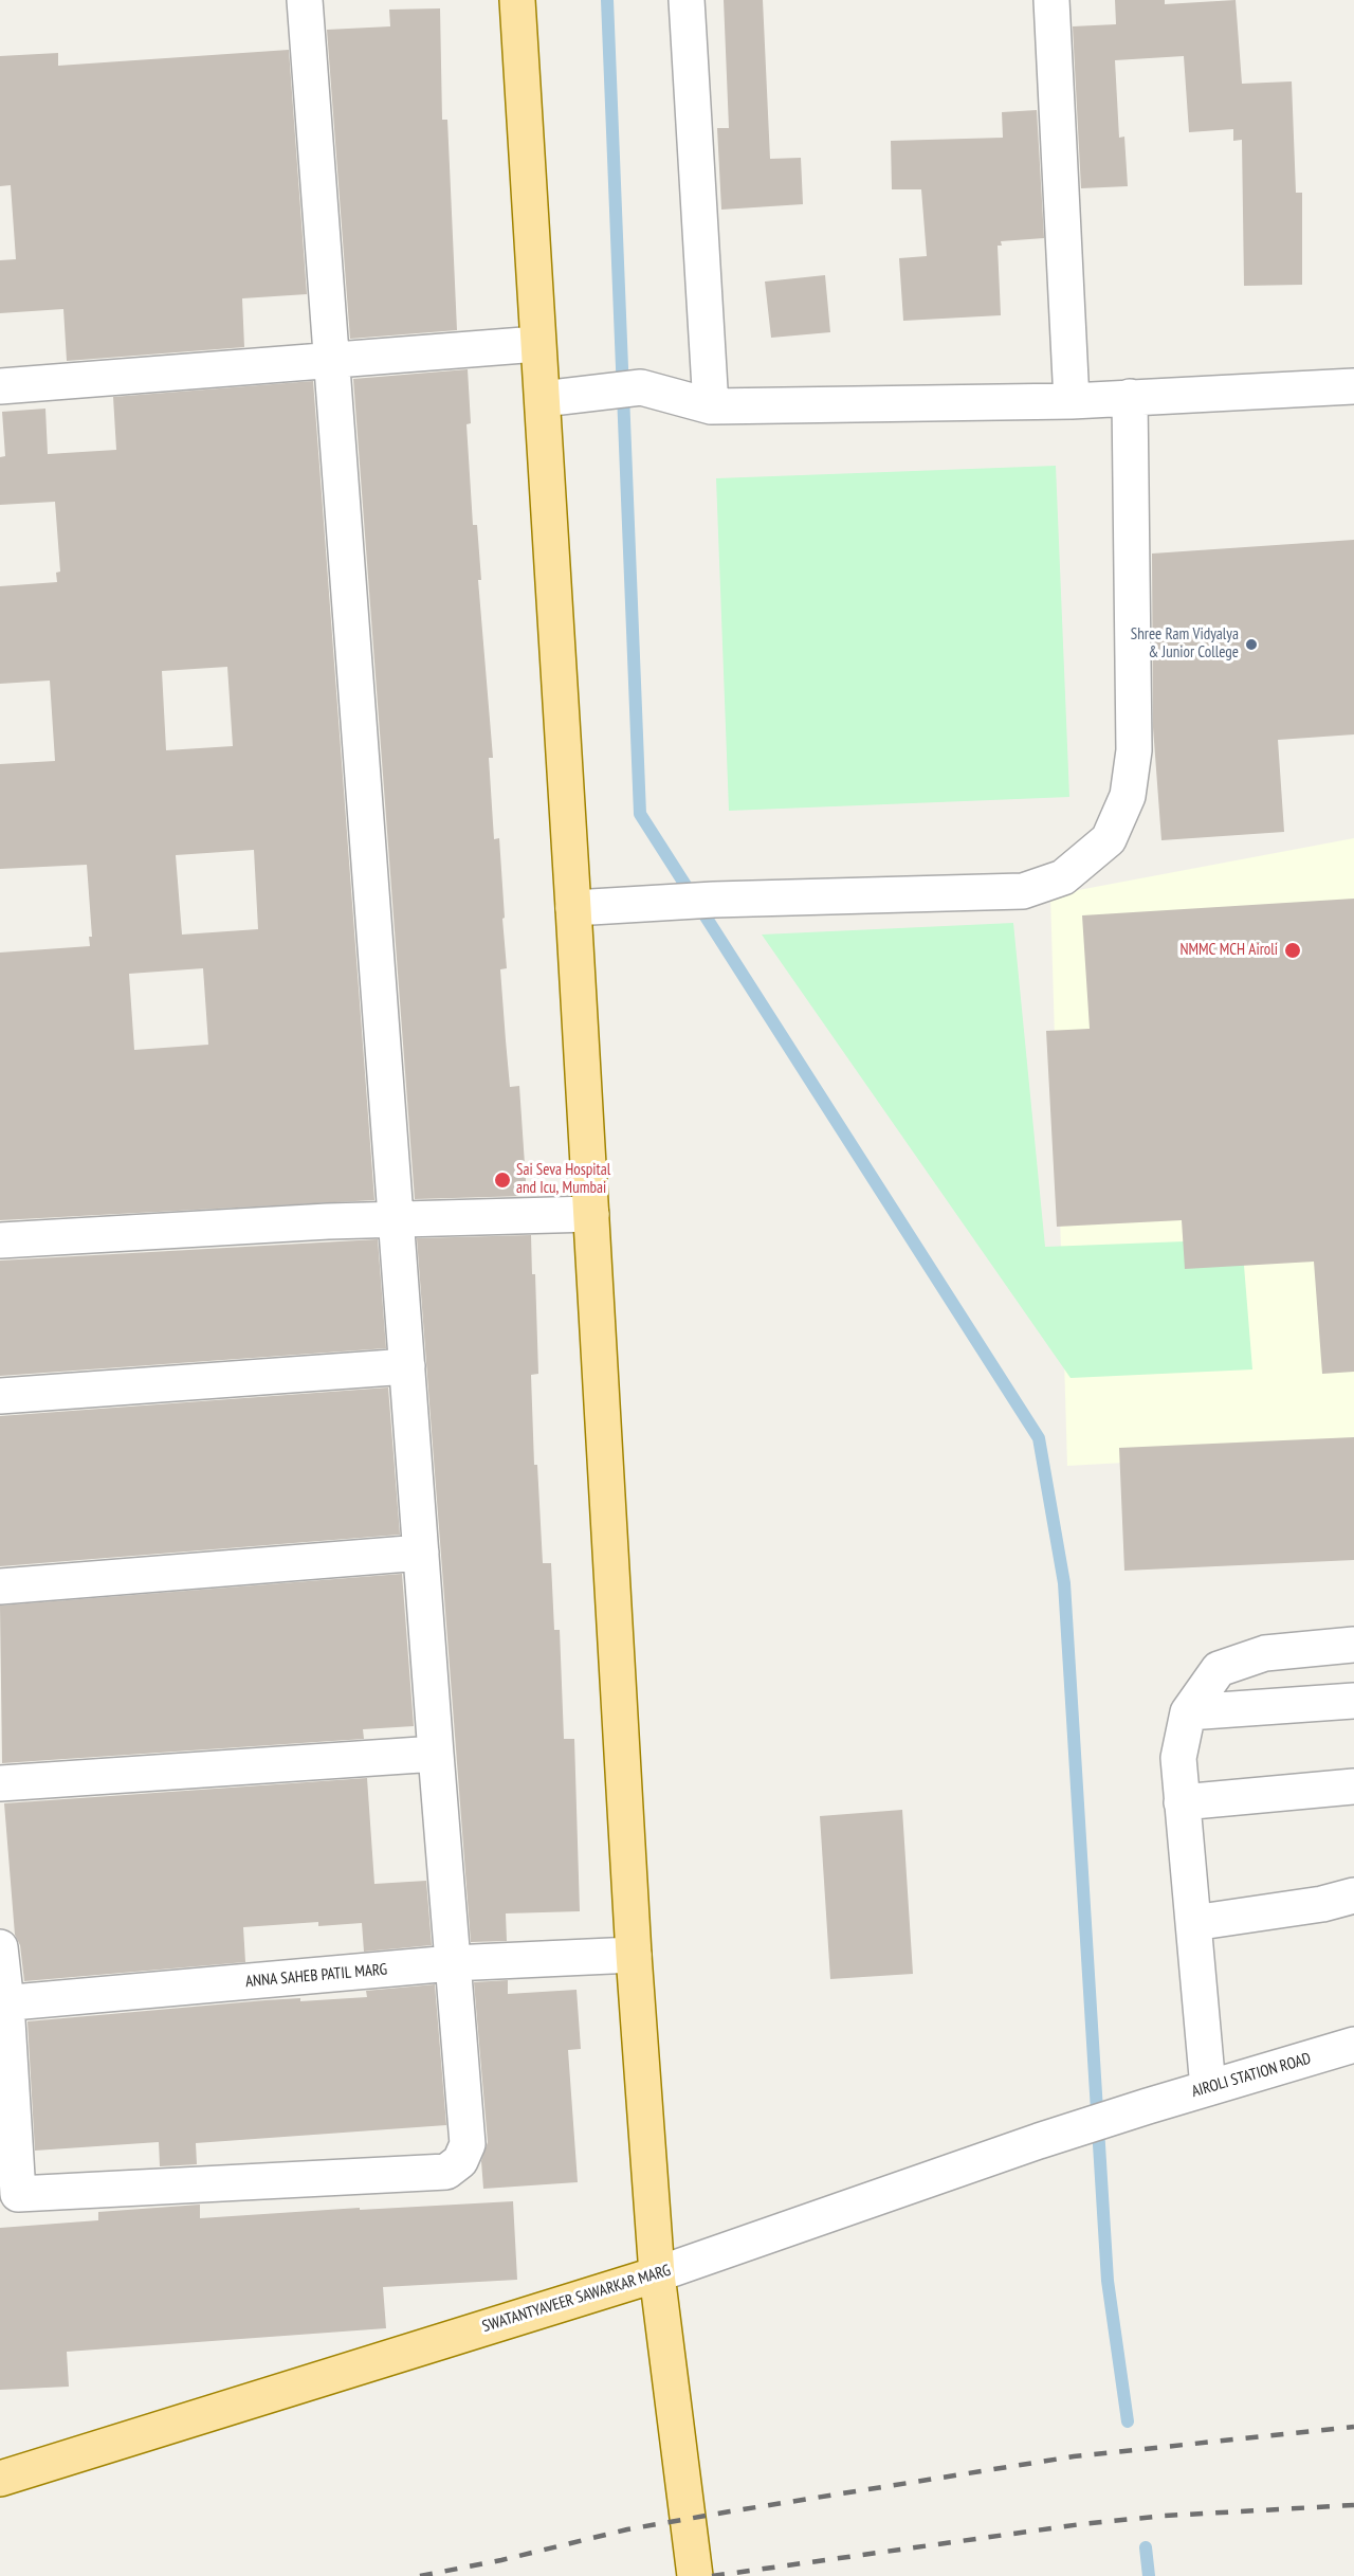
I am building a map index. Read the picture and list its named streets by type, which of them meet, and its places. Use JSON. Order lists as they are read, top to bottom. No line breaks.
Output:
{"streets":{"main road":["SWATANTYAVEER SAWARKAR MARG"],"street":["ANNA SAHEB PATIL MARG","AIROLI STATION ROAD"]},"crossings":[["AIROLI STATION ROAD","SWATANTYAVEER SAWARKAR MARG"]],"places":["Shree Ram Vidyalya & Junior College","NMMC MCH Airoli","Sai Seva Hospital and Icu, Mumbai"]}
